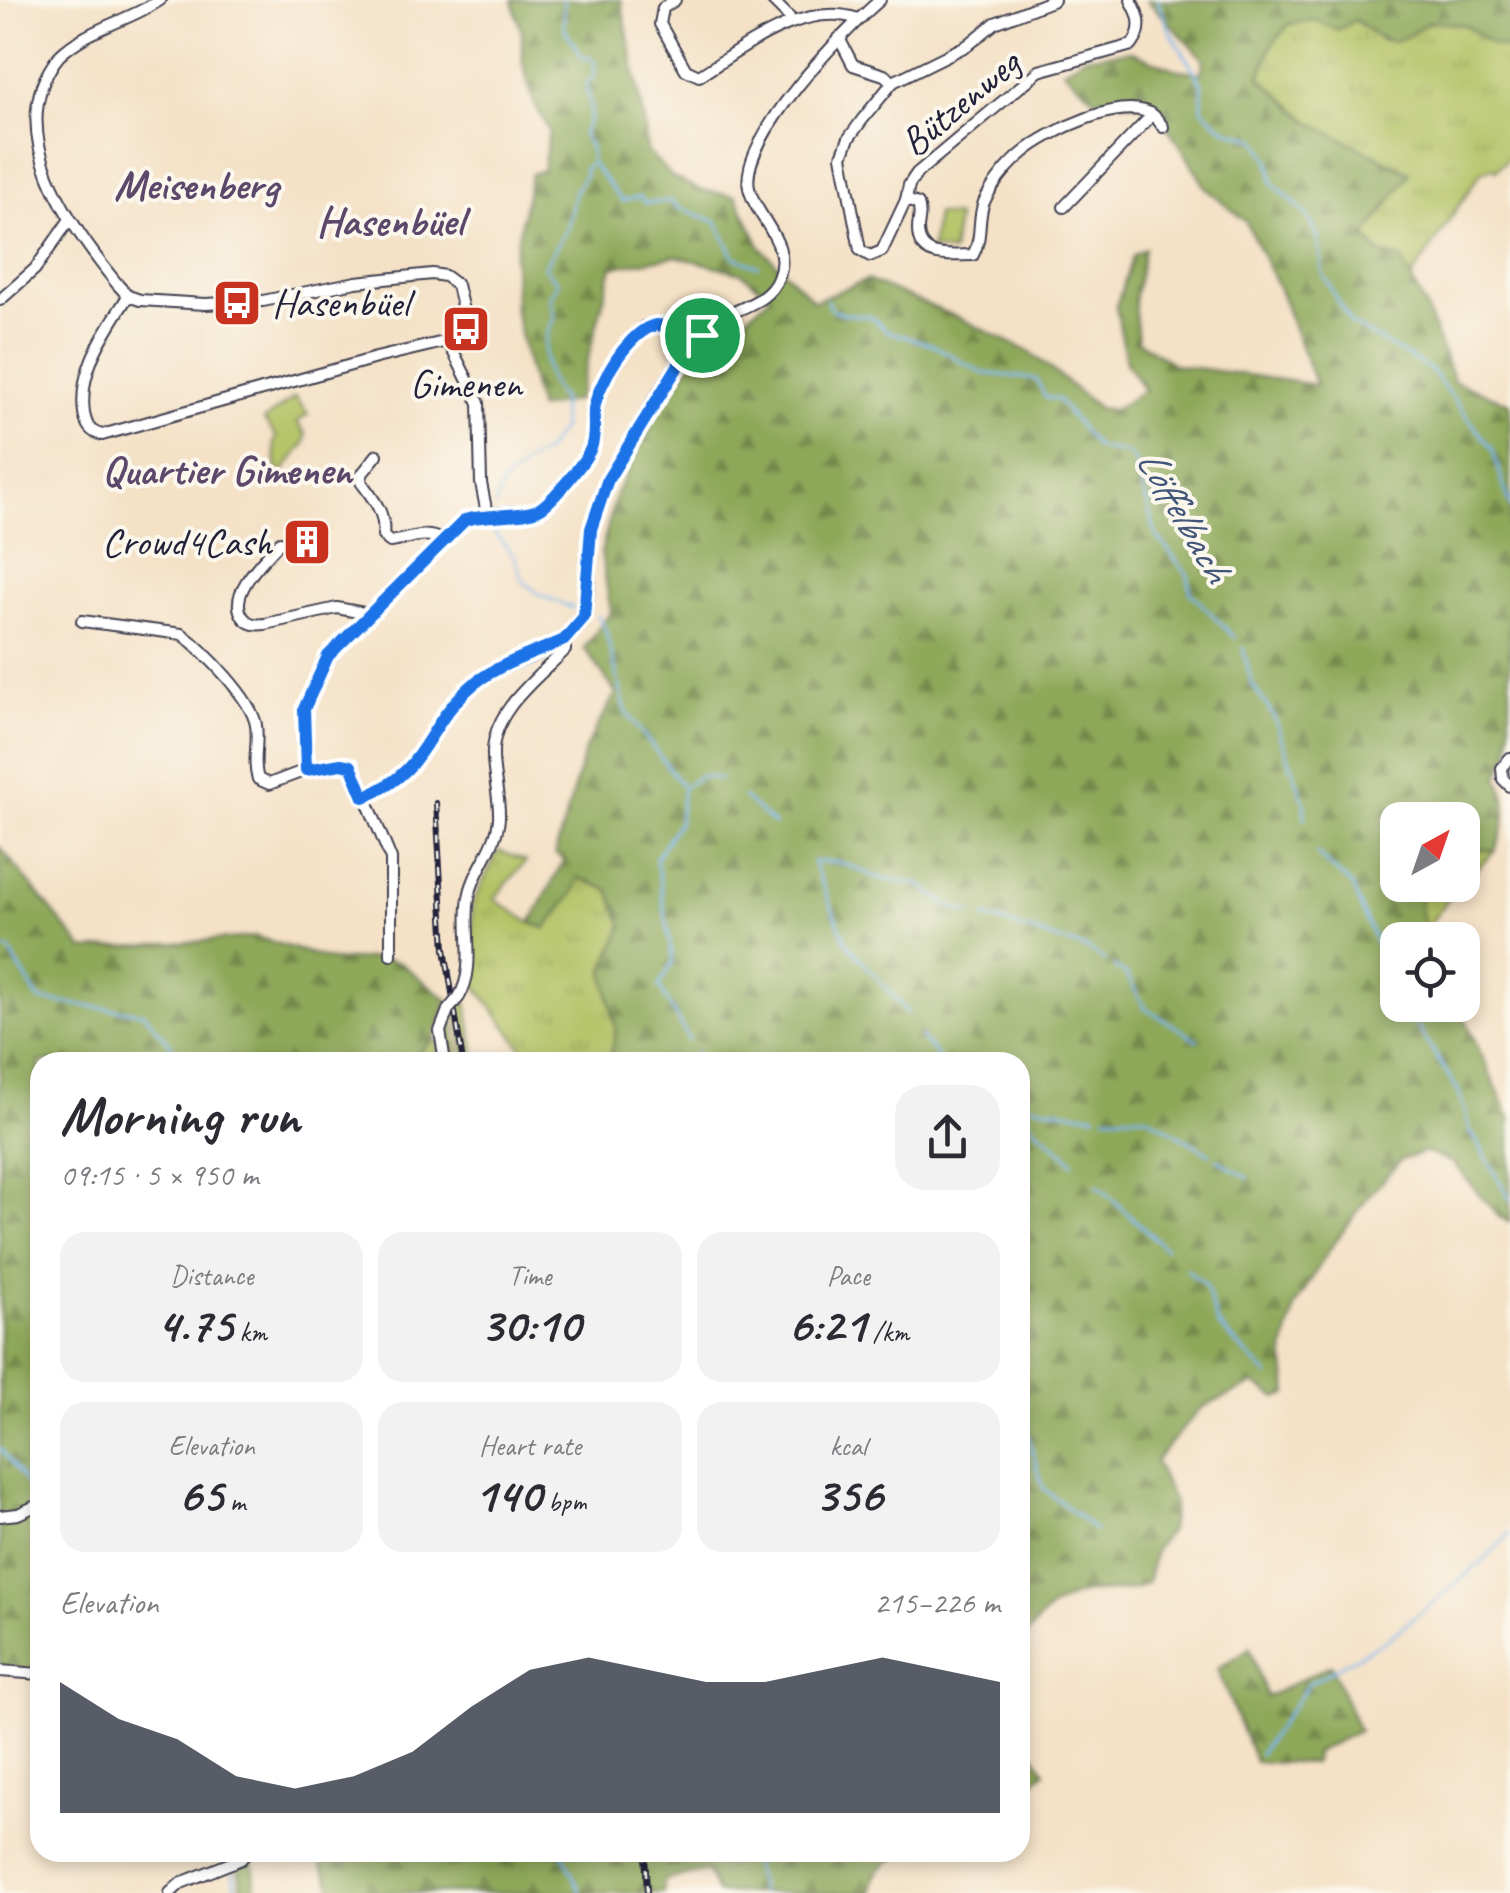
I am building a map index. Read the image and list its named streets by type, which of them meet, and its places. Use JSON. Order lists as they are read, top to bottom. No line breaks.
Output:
{"streets":{"street":["Bützenweg"]},"districts":["Meisenberg","Hasenbüel","Quartier Gimenen"],"water":["Löffelbach"],"places":{"bus stop":["Hasenbüel","Gimenen"],"building":["Crowd4Cash"]},"north":"top right","page":{"heading":["Morning run","09:15 · 5 × 950 m"],"stats":[["Distance","4.75 km"],["Time","30:10"],["Pace","6:21 /km"],["Elevation","65 m"],["Heart rate","140 bpm"],["kcal","356"]],"chart":["Elevation","215–226 m"]}}
